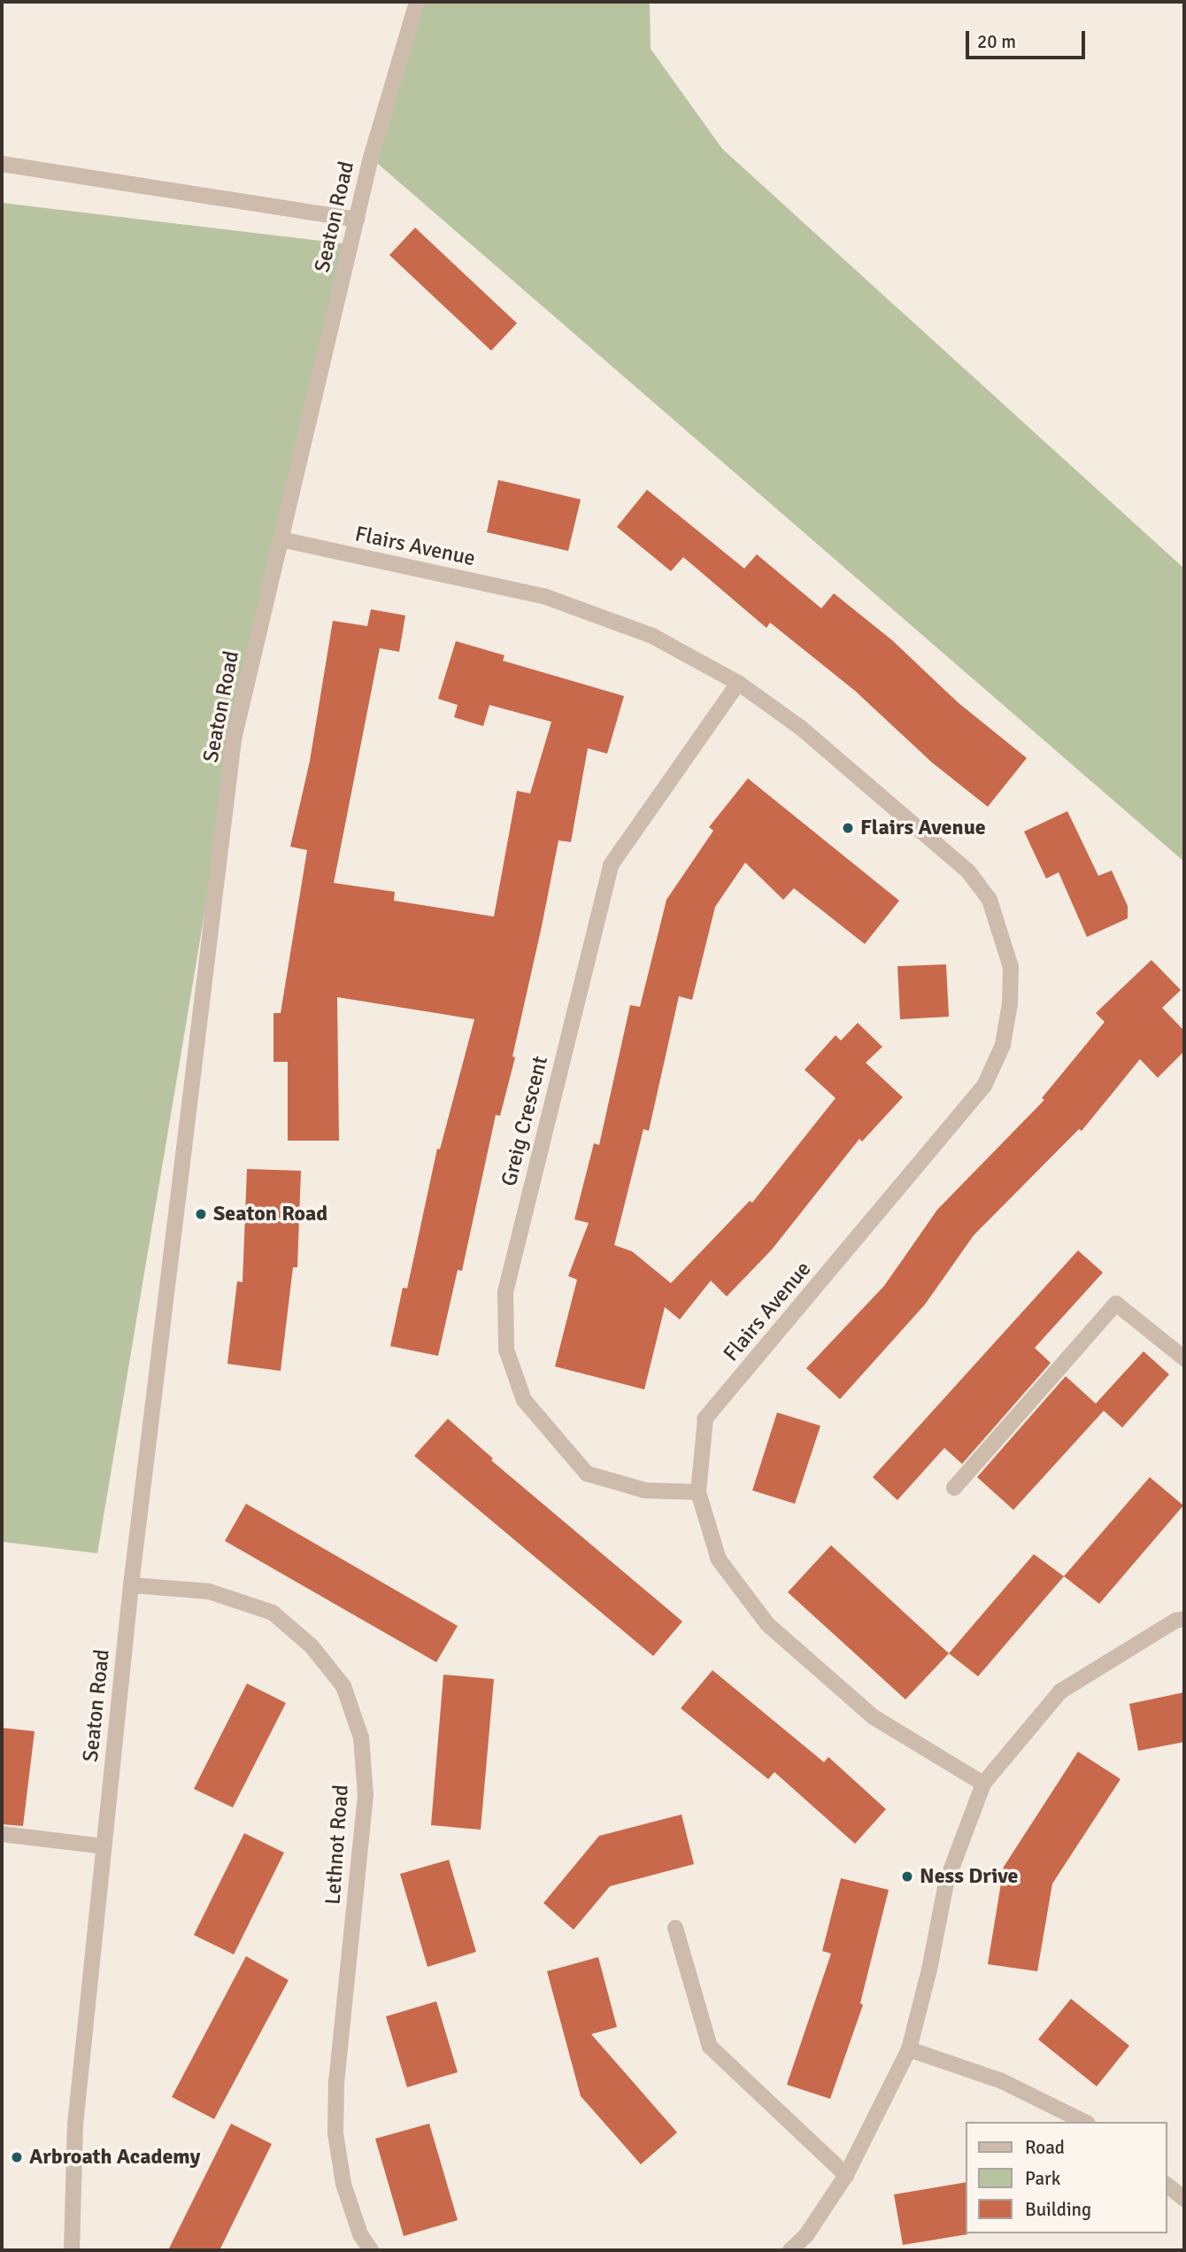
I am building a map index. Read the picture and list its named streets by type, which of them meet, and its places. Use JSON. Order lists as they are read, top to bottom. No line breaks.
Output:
{"streets":{"street":["Seaton Road","Flairs Avenue","Greig Crescent","Lethnot Road"]},"crossings":[["Seaton Road","Flairs Avenue"],["Seaton Road","Lethnot Road"],["Flairs Avenue","Greig Crescent"]],"places":["Flairs Avenue","Seaton Road","Ness Drive","Arbroath Academy"],"legend":["Road","Park","Building"],"scale_bar":"20 m"}
